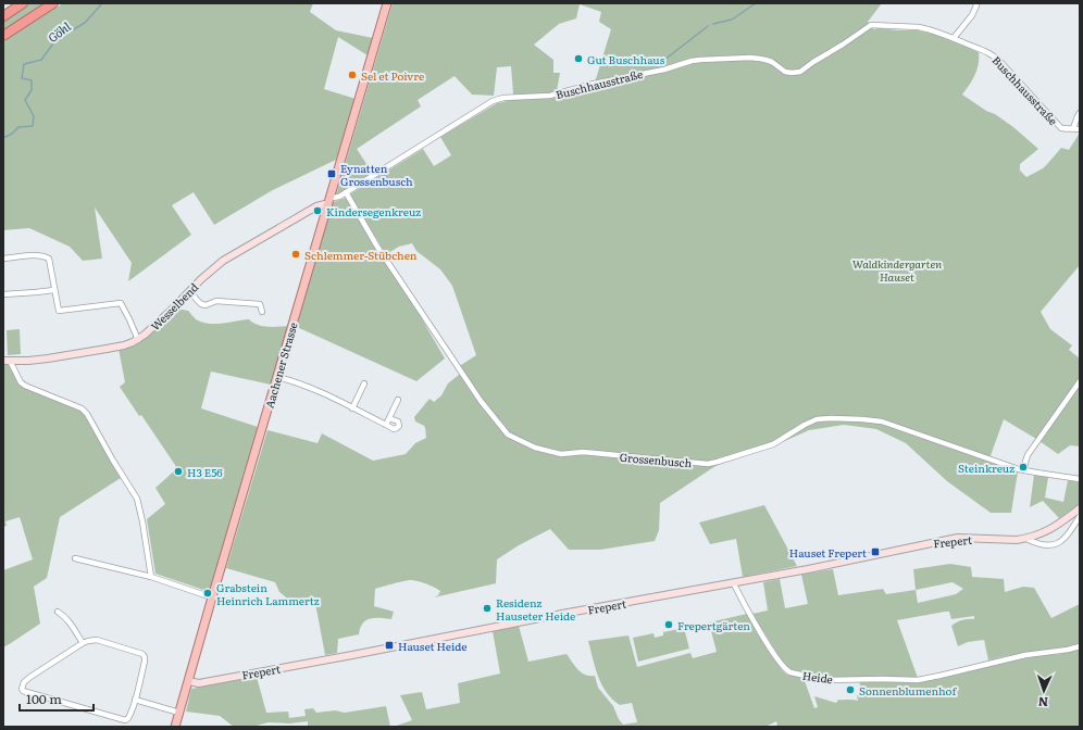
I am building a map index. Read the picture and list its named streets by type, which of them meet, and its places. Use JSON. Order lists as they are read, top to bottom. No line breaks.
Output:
{"streets":{"main road":["Aachener Strasse"],"street":["Buschhausstraße","Wesselbend","Grossenbusch","Frepert","Heide"]},"crossings":[["Buschhausstraße","Aachener Strasse"],["Buschhausstraße","Grossenbusch"],["Wesselbend","Aachener Strasse"],["Aachener Strasse","Frepert"],["Frepert","Heide"]],"water":["Göhl"],"parks":["Waldkindergarten Hauset"],"places":{"other":["Gut Buschhaus","Sel et Poivre","Kindersegenkreuz","Schlemmer-Stübchen","Steinkreuz","H3 E56","Grabstein Heinrich Lammertz","Residenz Hauseter Heide","Frepertgärten","Sonnenblumenhof"],"transit":["Eynatten Grossenbusch","Hauset Frepert","Hauset Heide"]},"scale_bar":"100 m","north":"bottom"}
